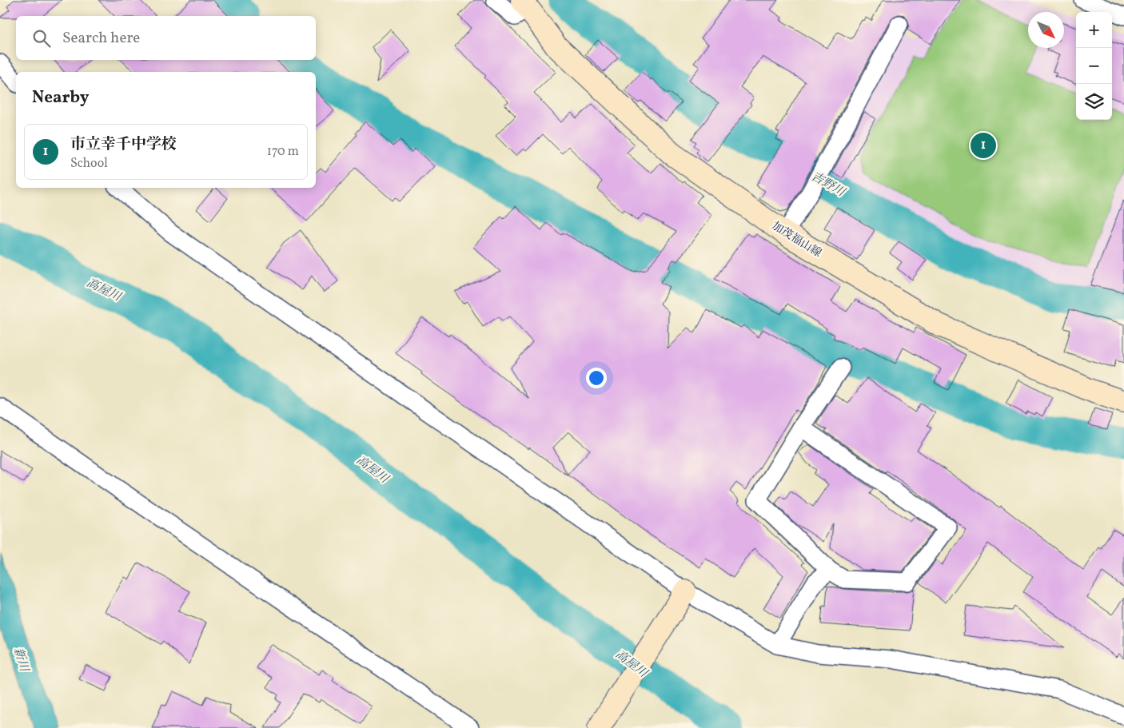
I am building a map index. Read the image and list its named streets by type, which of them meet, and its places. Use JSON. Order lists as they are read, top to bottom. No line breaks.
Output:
{"streets":{"main road":["加茂福山線"]},"water":["吉野川","高屋川","新川"],"north":"bottom right","page":{"map_buttons":["+","−"],"search":"Search here","heading":"Nearby","list":[{"mark":"1","name":"市立幸千中学校","note":"School","value":"170 m"}],"pins":"1"}}
